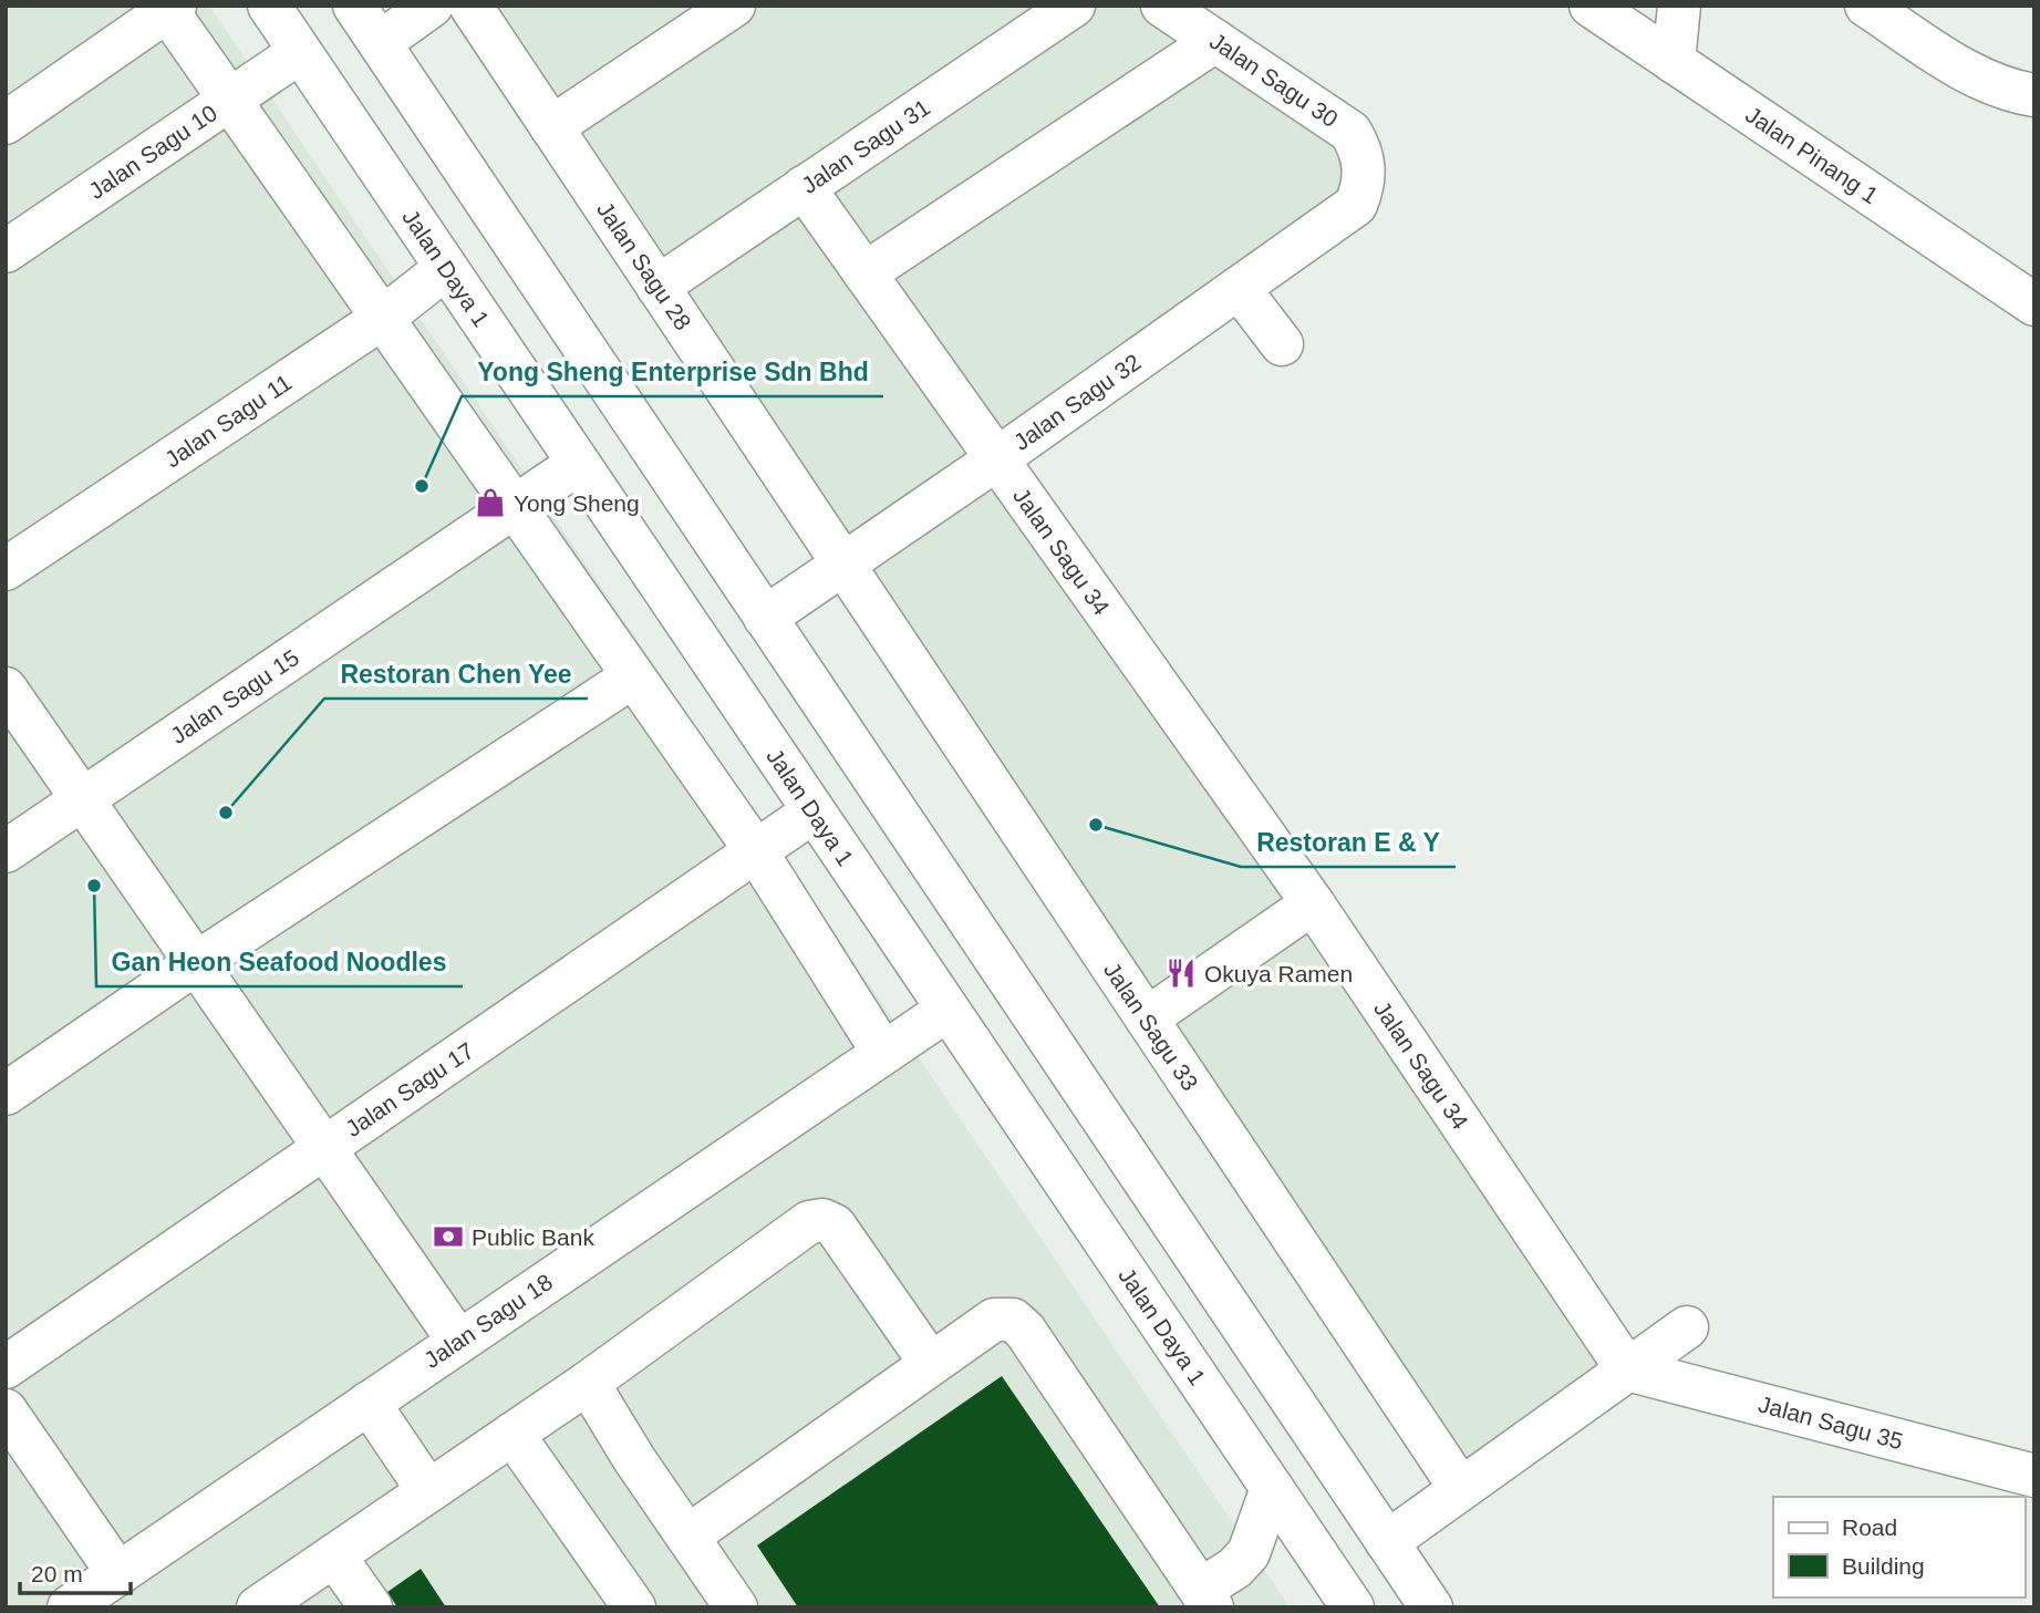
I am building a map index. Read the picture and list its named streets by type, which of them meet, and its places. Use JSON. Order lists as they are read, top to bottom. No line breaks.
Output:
{"streets":{"street":["Jalan Sagu 30","Jalan Sagu 31","Jalan Sagu 10","Jalan Pinang 1","Jalan Sagu 28","Jalan Daya 1","Jalan Sagu 32","Jalan Sagu 11","Jalan Sagu 34","Jalan Sagu 15","Jalan Sagu 33","Jalan Sagu 17","Jalan Sagu 18","Jalan Sagu 35"]},"crossings":[["Jalan Sagu 30","Jalan Sagu 32"],["Jalan Sagu 31","Jalan Sagu 28"],["Jalan Sagu 31","Jalan Sagu 34"],["Jalan Sagu 10","Jalan Daya 1"],["Jalan Sagu 28","Jalan Sagu 32"],["Jalan Sagu 28","Jalan Sagu 33"],["Jalan Daya 1","Jalan Sagu 11"],["Jalan Daya 1","Jalan Sagu 15"],["Jalan Daya 1","Jalan Sagu 17"],["Jalan Daya 1","Jalan Sagu 18"],["Jalan Sagu 32","Jalan Sagu 34"],["Jalan Sagu 32","Jalan Sagu 33"],["Jalan Sagu 34","Jalan Sagu 35"]],"places":{"other":["Yong Sheng Enterprise Sdn Bhd","Restoran Chen Yee","Restoran E & Y","Gan Heon Seafood Noodles"],"shop":["Yong Sheng"],"restaurant":["Okuya Ramen"],"bank":["Public Bank"]},"legend":["Road","Building"],"scale_bar":"20 m"}
